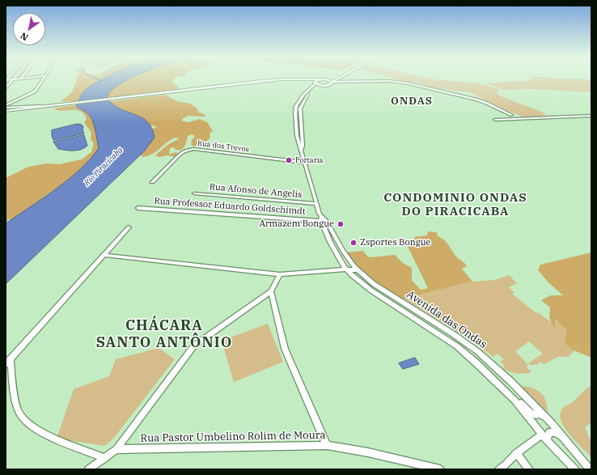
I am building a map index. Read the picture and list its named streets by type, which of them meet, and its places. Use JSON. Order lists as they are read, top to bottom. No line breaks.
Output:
{"streets":{"street":["Rua dos Trevos","Rua Afonso de Angelis","Rua Professor Eduardo Goldschimdt","Avenida das Ondas","Rua Pastor Umbelino Rolim de Moura"]},"crossings":[["Rua dos Trevos","Avenida das Ondas"],["Rua Afonso de Angelis","Avenida das Ondas"],["Rua Professor Eduardo Goldschimdt","Avenida das Ondas"]],"districts":["ONDAS","CONDOMINIO ONDAS DO PIRACICABA","CHÁCARA SANTO ANTÔNIO"],"water":["Rio Piracicaba"],"places":["Portaria","Armazem Bongue","Zsportes Bongue"],"north":"bottom left"}
